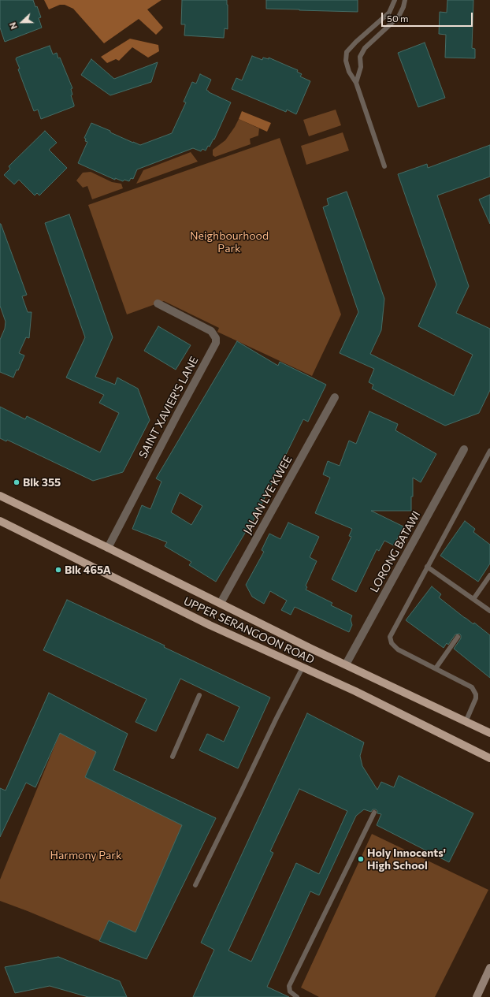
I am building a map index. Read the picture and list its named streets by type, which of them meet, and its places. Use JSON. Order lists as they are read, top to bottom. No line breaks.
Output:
{"streets":{"main road":["UPPER SERANGOON ROAD"],"street":["SAINT XAVIER'S LANE","JALAN LYE KWEE","LORONG BATAWI"]},"crossings":[["SAINT XAVIER'S LANE","UPPER SERANGOON ROAD"],["JALAN LYE KWEE","UPPER SERANGOON ROAD"],["LORONG BATAWI","UPPER SERANGOON ROAD"]],"parks":["Neighbourhood Park","Harmony Park"],"places":["Blk 355","Blk 465A","Holy Innocents' High School"],"scale_bar":"50 m","north":"left"}
